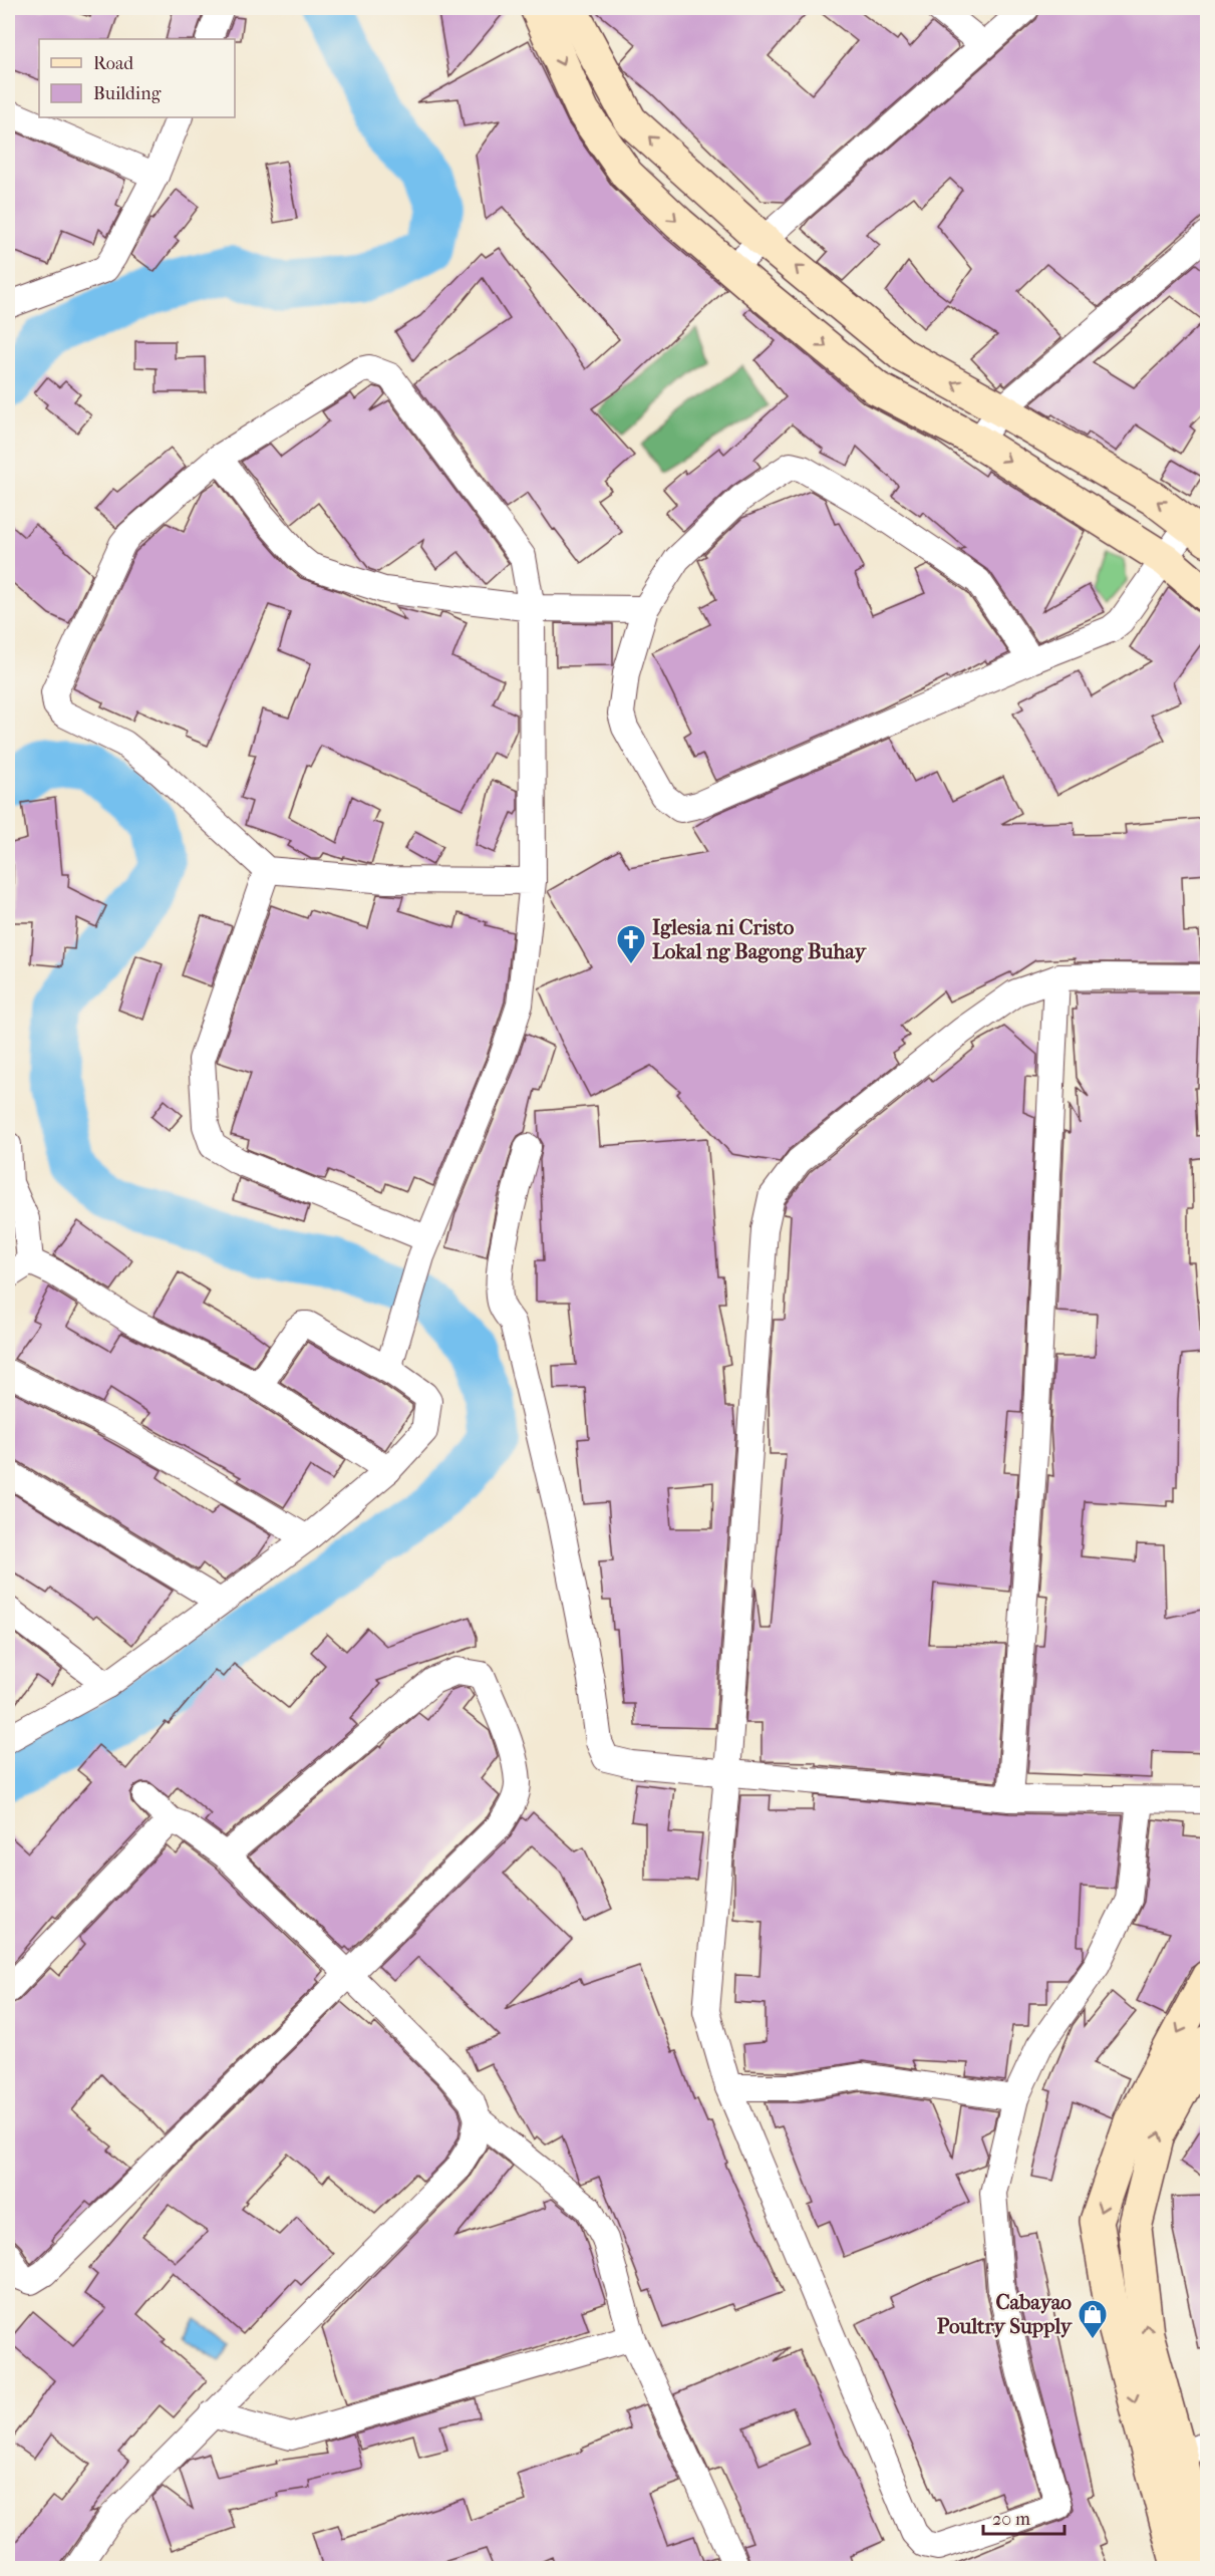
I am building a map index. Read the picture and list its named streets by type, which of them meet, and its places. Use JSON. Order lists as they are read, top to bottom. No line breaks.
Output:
{"places":{"church":["Iglesia ni Cristo Lokal ng Bagong Buhay"],"shop":["Cabayao Poultry Supply"]},"legend":["Road","Building"],"scale_bar":"20 m"}
